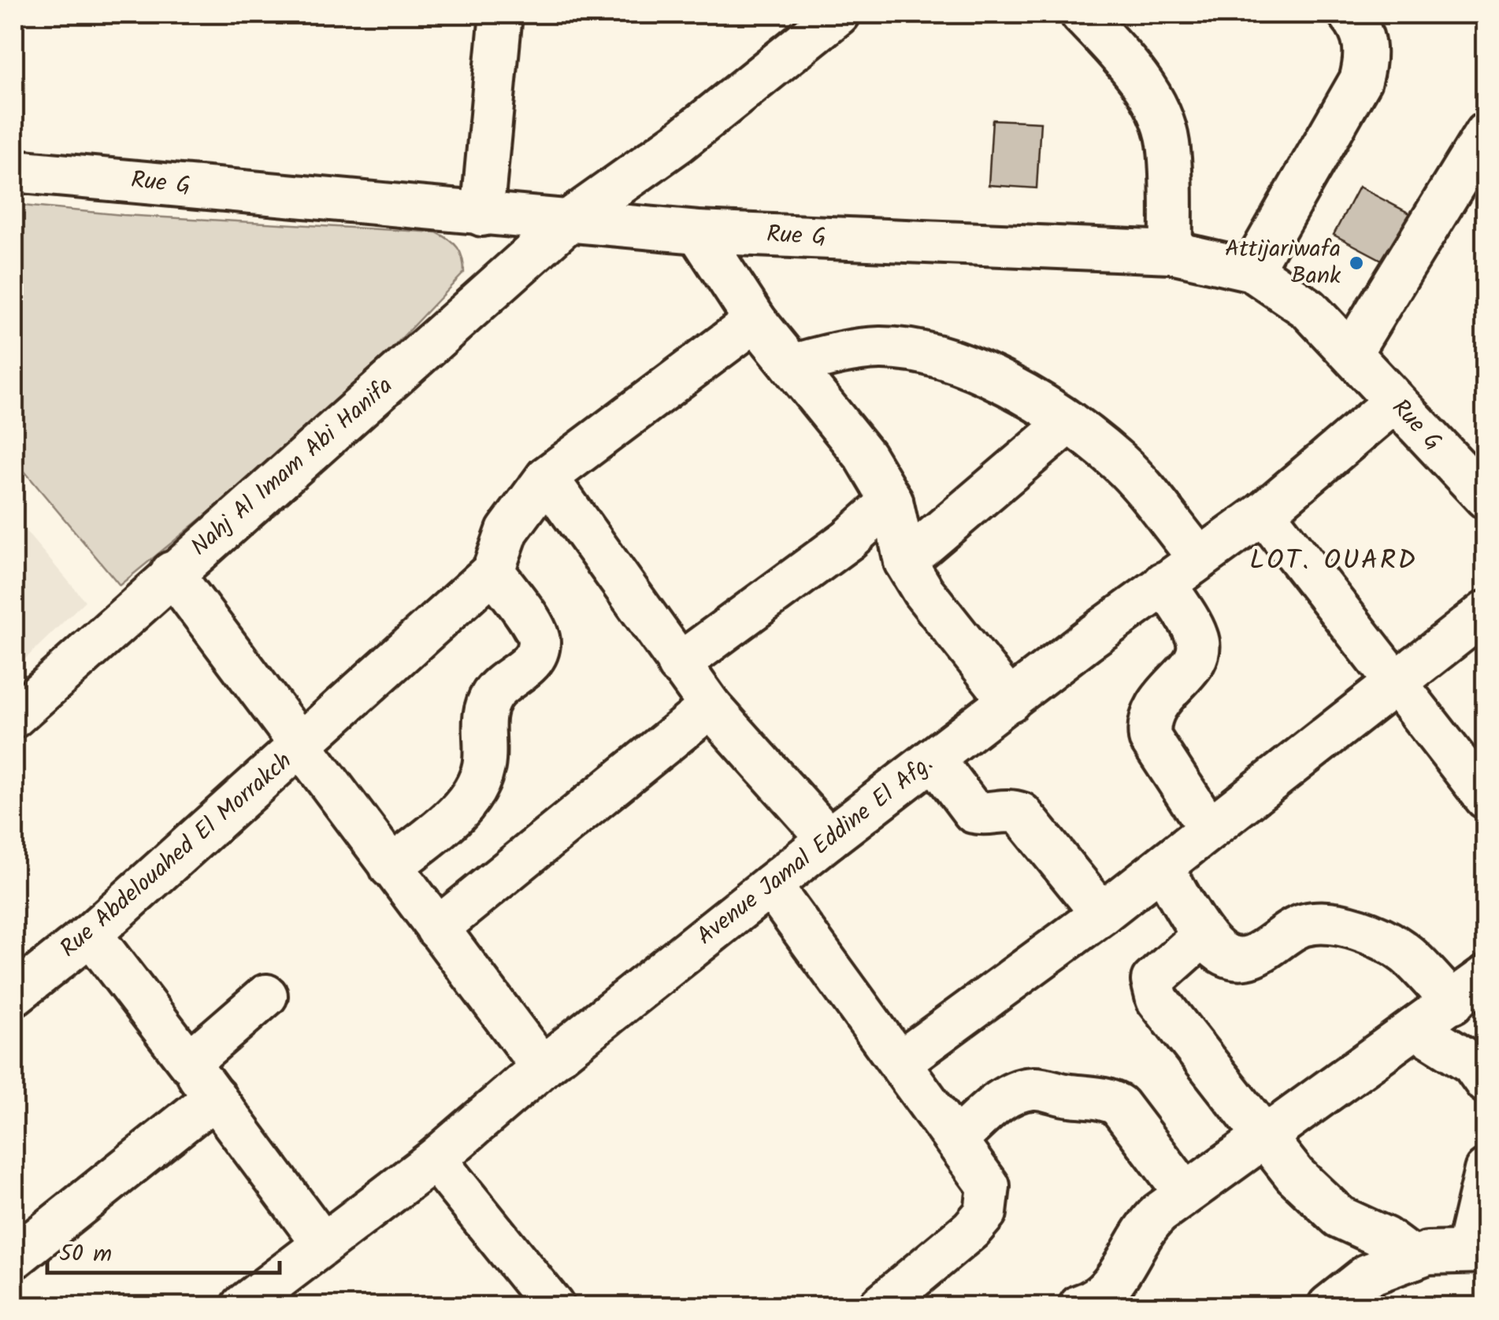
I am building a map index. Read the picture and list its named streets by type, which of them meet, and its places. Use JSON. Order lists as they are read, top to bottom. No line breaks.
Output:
{"streets":{"street":["Rue G","Nahj Al Imam Abi Hanifa","Avenue Jamal Eddine El Afg.","Rue Abdelouahed El Morrakch"]},"crossings":[["Rue G","Nahj Al Imam Abi Hanifa"],["Rue G","Avenue Jamal Eddine El Afg."]],"districts":["LOT. OUARD"],"places":["Attijariwafa Bank"],"scale_bar":"50 m"}
